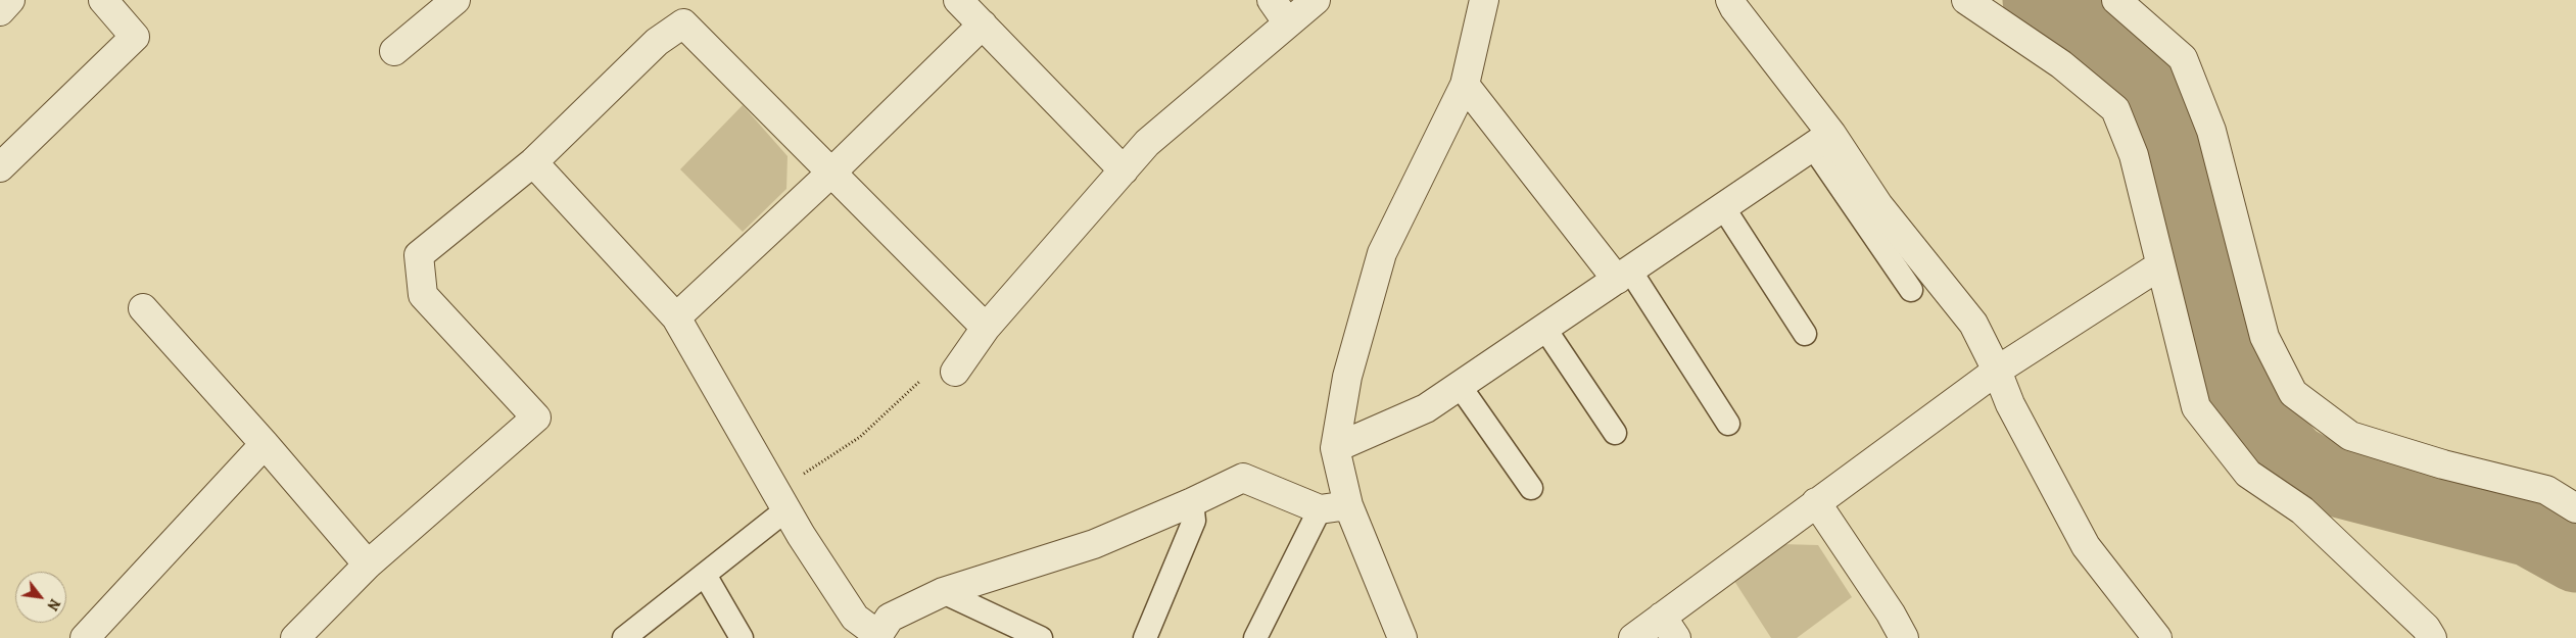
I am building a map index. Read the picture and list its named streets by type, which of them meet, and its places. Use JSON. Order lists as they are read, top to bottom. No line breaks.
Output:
{"north":"bottom right"}
